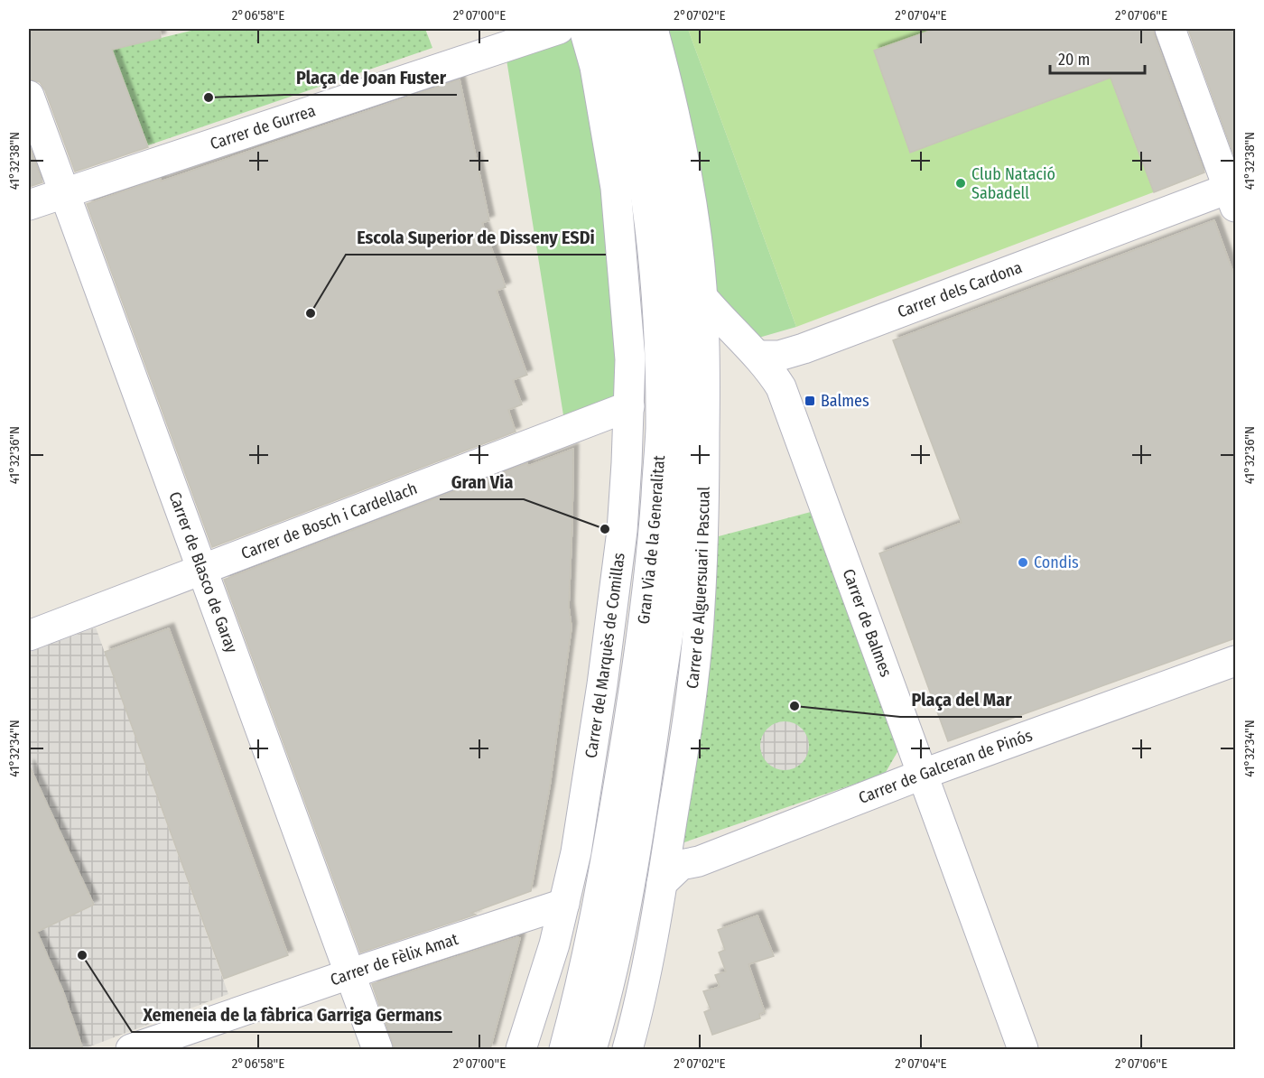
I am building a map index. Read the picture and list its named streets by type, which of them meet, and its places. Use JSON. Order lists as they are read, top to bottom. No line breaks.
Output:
{"streets":{"street":["Carrer de Gurrea","Carrer dels Cardona","Carrer de Bosch i Cardellach","Gran Via de la Generalitat","Carrer de Blasco de Garay","Carrer de Alguersuari I Pascual","Carrer de Balmes","Carrer del Marquès de Comillas","Carrer de Galceran de Pinós","Carrer de Fèlix Amat"]},"crossings":[["Carrer de Gurrea","Carrer de Blasco de Garay"],["Carrer dels Cardona","Carrer de Balmes"],["Carrer de Bosch i Cardellach","Carrer de Blasco de Garay"],["Carrer de Bosch i Cardellach","Carrer del Marquès de Comillas"],["Carrer de Blasco de Garay","Carrer de Fèlix Amat"],["Carrer de Alguersuari I Pascual","Carrer de Galceran de Pinós"],["Carrer de Balmes","Carrer de Galceran de Pinós"],["Carrer del Marquès de Comillas","Carrer de Fèlix Amat"]],"places":{"other":["Plaça de Joan Fuster","Club Natació Sabadell","Escola Superior de Disseny ESDi","Gran Via","Condis","Plaça del Mar","Xemeneia de la fàbrica Garriga Germans"],"transit":["Balmes"]},"scale_bar":"20 m","coordinates":["2°06'58\"E","2°07'00\"E","2°07'02\"E","2°07'04\"E","2°07'06\"E","41°32'38\"N","41°32'36\"N","41°32'34\"N"]}
